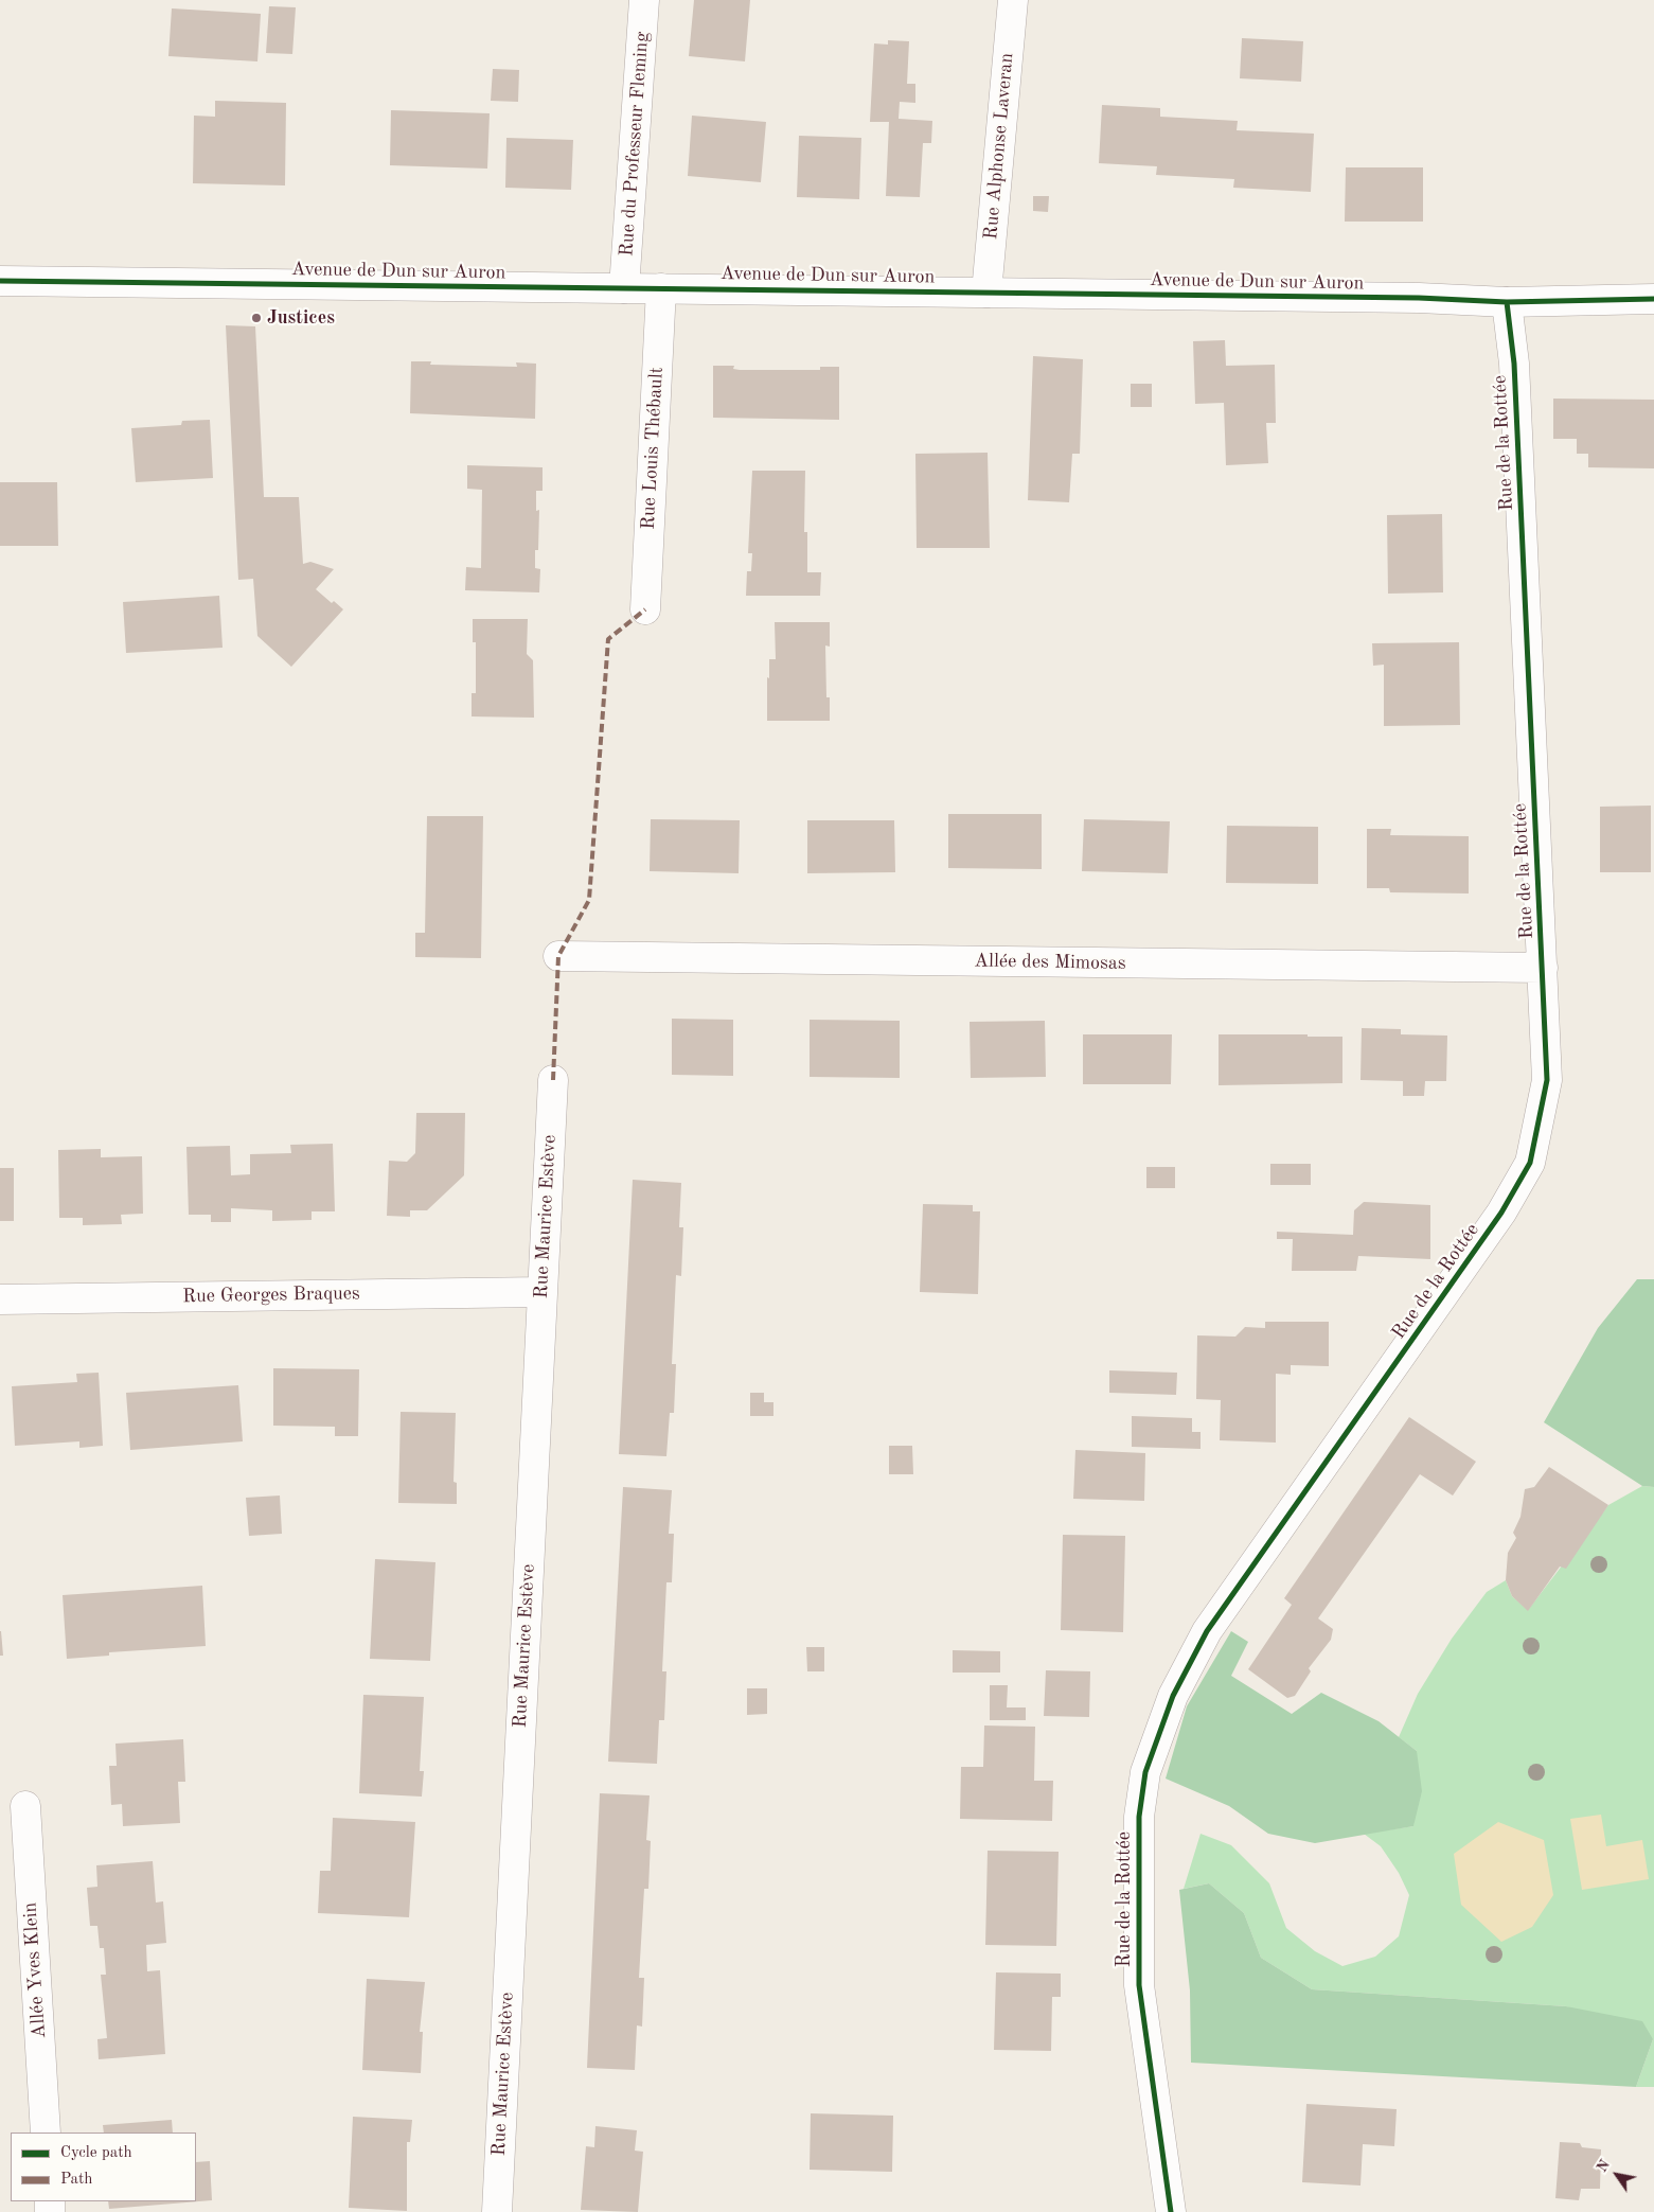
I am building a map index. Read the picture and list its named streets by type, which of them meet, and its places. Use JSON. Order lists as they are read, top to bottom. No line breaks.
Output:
{"streets":{"street":["Rue du Professeur Fleming","Rue Alphonse Laveran","Avenue de Dun sur Auron","Rue de la Rottée","Rue Louis Thébault","Allée des Mimosas","Rue Maurice Estève","Rue Georges Braques","Allée Yves Klein"]},"crossings":[["Rue du Professeur Fleming","Avenue de Dun sur Auron"],["Rue Alphonse Laveran","Avenue de Dun sur Auron"],["Avenue de Dun sur Auron","Rue de la Rottée"],["Avenue de Dun sur Auron","Rue Louis Thébault"],["Rue de la Rottée","Allée des Mimosas"],["Rue Maurice Estève","Rue Georges Braques"]],"places":["Justices"],"legend":["Cycle path","Path"],"north":"top left"}
